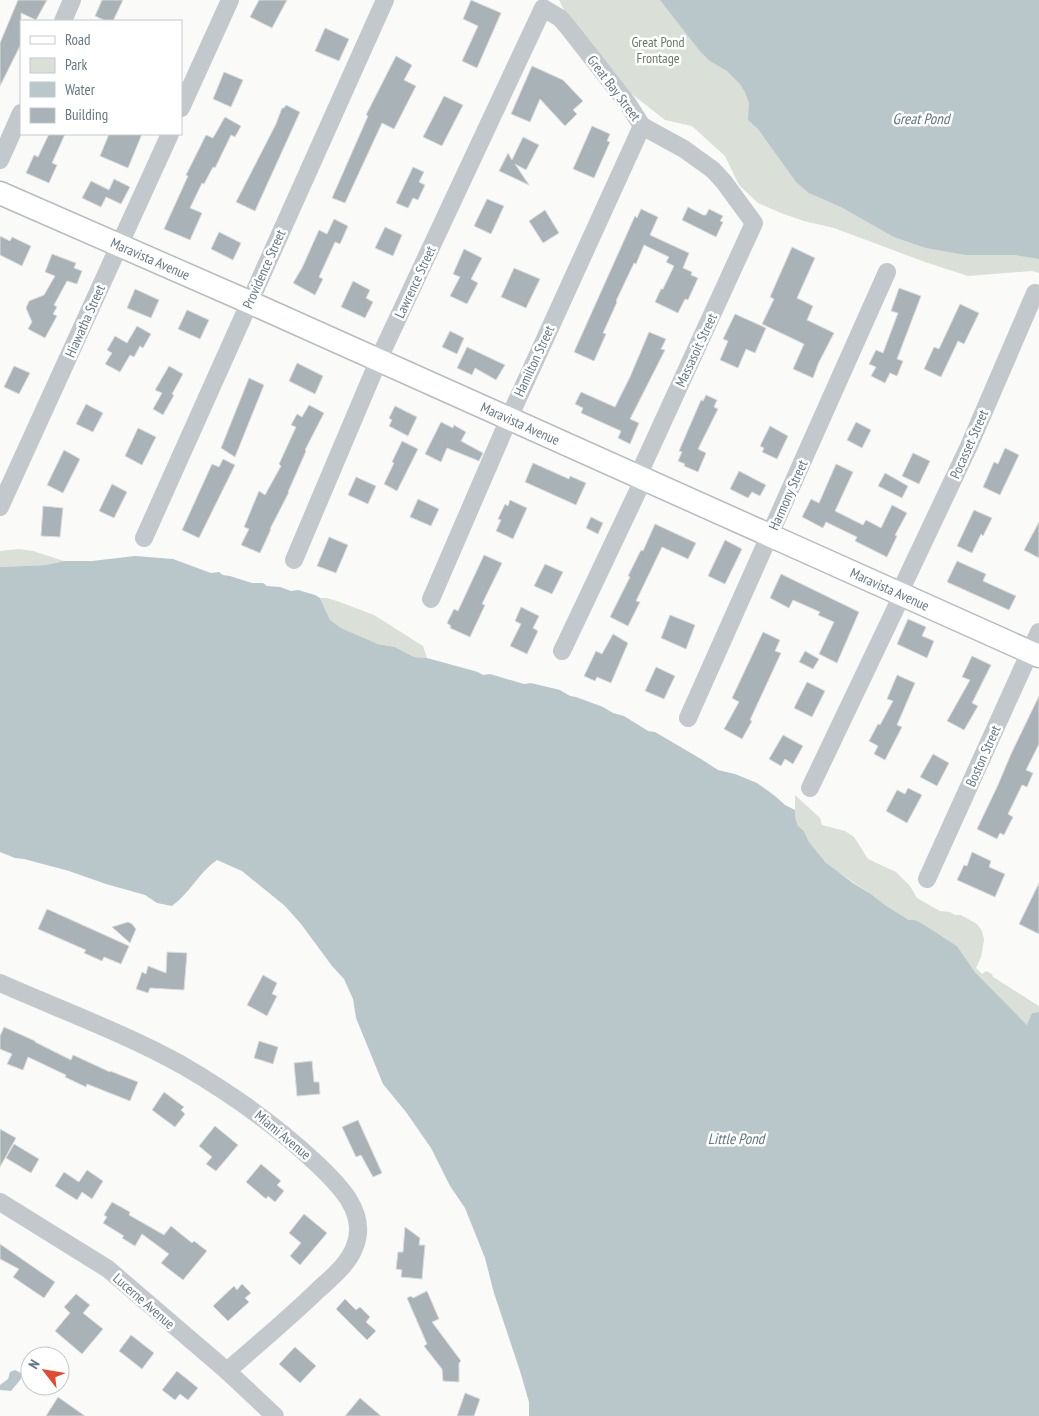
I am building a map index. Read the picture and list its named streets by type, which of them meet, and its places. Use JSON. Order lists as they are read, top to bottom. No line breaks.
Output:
{"streets":{"main road":["Maravista Avenue"],"street":["Great Bay Street","Providence Street","Lawrence Street","Hiawatha Street","Massasoit Street","Hamilton Street","Pocasset Street","Harmony Street","Boston Street","Miami Avenue","Lucerne Avenue"]},"crossings":[["Great Bay Street","Lawrence Street"],["Great Bay Street","Massasoit Street"],["Great Bay Street","Hamilton Street"],["Maravista Avenue","Providence Street"],["Maravista Avenue","Lawrence Street"],["Maravista Avenue","Hiawatha Street"],["Maravista Avenue","Massasoit Street"],["Maravista Avenue","Hamilton Street"],["Maravista Avenue","Pocasset Street"],["Maravista Avenue","Harmony Street"],["Maravista Avenue","Boston Street"],["Miami Avenue","Lucerne Avenue"]],"water":["Great Pond","Little Pond"],"parks":["Great Pond Frontage"],"legend":["Road","Park","Water","Building"],"north":"top left"}
